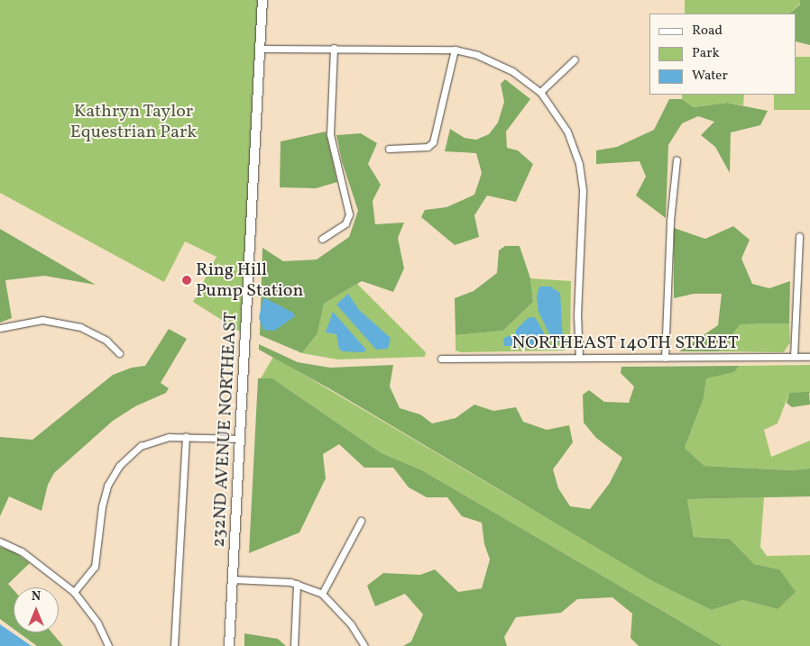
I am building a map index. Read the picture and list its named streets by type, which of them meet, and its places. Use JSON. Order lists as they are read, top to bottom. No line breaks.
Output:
{"streets":{"street":["NORTHEAST 140TH STREET","232ND AVENUE NORTHEAST"]},"parks":["Kathryn Taylor Equestrian Park"],"places":["Ring Hill Pump Station"],"legend":["Road","Park","Water"],"north":"top"}
